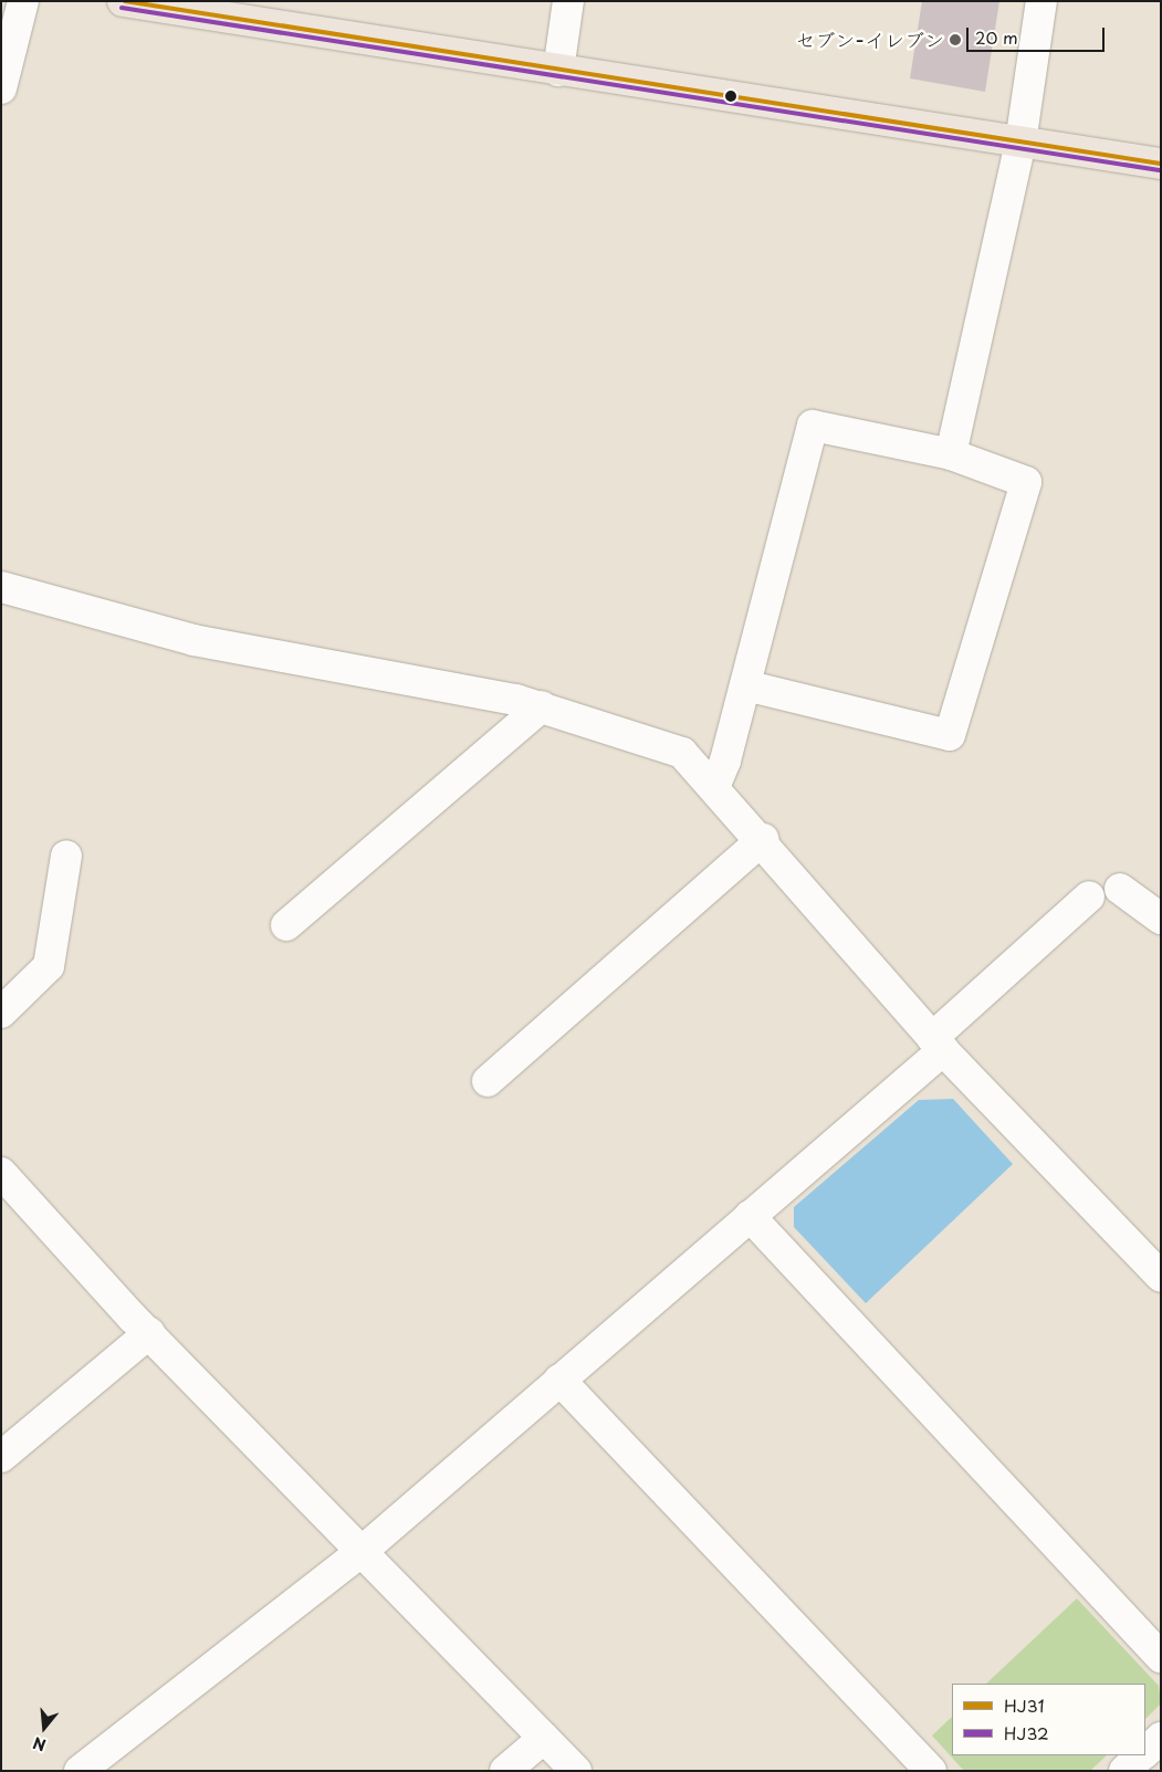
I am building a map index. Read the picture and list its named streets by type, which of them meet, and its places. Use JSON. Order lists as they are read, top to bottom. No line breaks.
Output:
{"places":["セブン-イレブン"],"lines":["transit line HJ31","transit line HJ32"],"legend":["HJ31","HJ32"],"scale_bar":"20 m","north":"bottom"}
